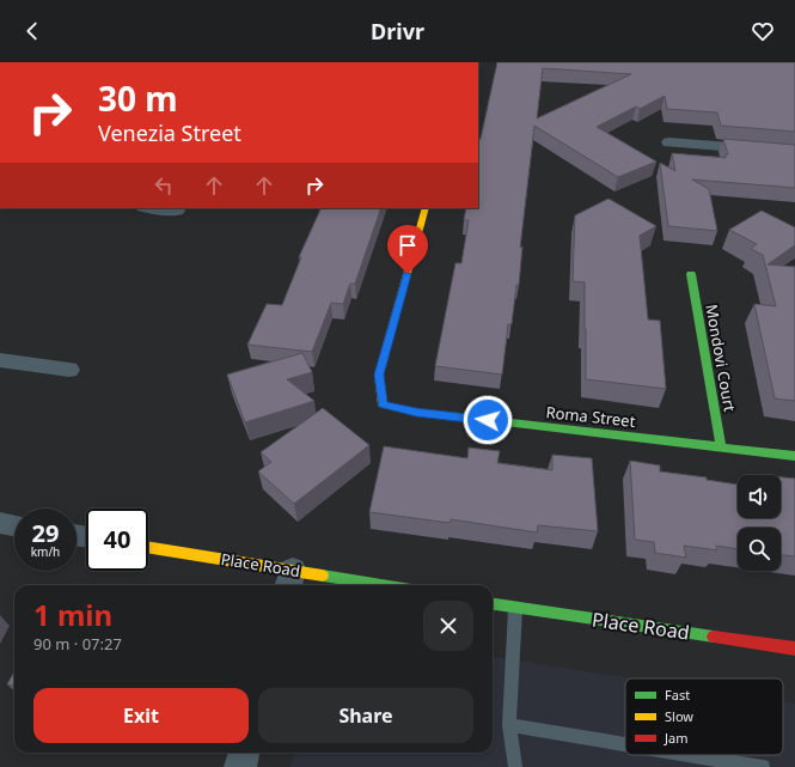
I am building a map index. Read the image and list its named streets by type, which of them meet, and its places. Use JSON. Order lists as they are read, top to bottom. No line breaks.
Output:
{"streets":{"street":["Mondovi Court","Roma Street","Place Road"]},"crossings":[["Mondovi Court","Roma Street"]],"legend":["Fast","Slow","Jam"],"page":{"header":"Drivr","turn":["30 m","Venezia Street"],"speed":"29 km/h","limit":"40","heading":["1 min","90 m · 07:27"],"buttons":["Exit","Share"]}}
